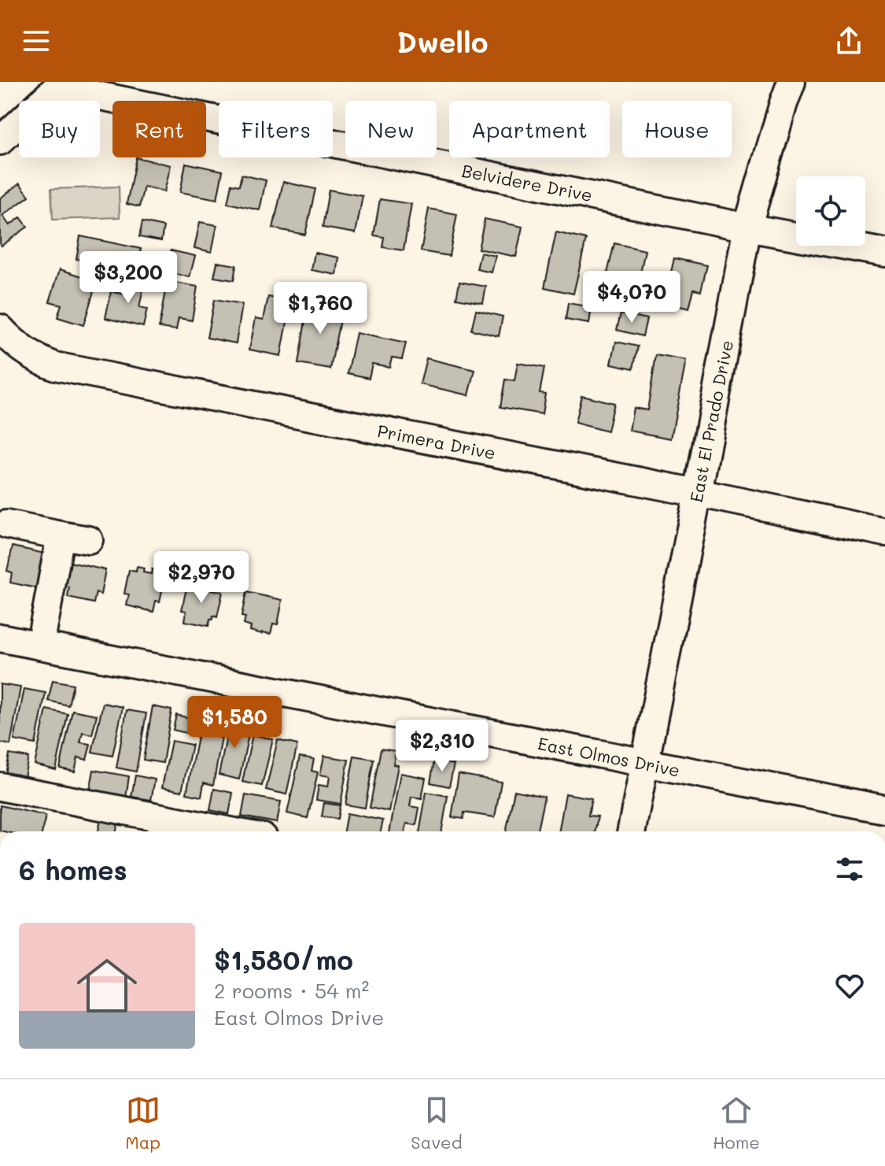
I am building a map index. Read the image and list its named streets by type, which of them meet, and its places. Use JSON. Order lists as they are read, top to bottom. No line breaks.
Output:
{"streets":{"street":["Belvidere Drive","East El Prado Drive","Primera Drive","East Olmos Drive"]},"crossings":[["Belvidere Drive","East El Prado Drive"],["East El Prado Drive","Primera Drive"],["East El Prado Drive","East Olmos Drive"]],"page":{"header":"Dwello","chip":["Buy","Rent","Filters","New","Apartment","House"],"price":["$3,200","$4,070","$1,760","$2,970","$1,580","$2,310"],"heading":"6 homes","list":[{"name":"$1,580/mo","note":"2 rooms · 54 m² · East Olmos Drive"}],"tabs":["Map","Saved","Home"]}}
